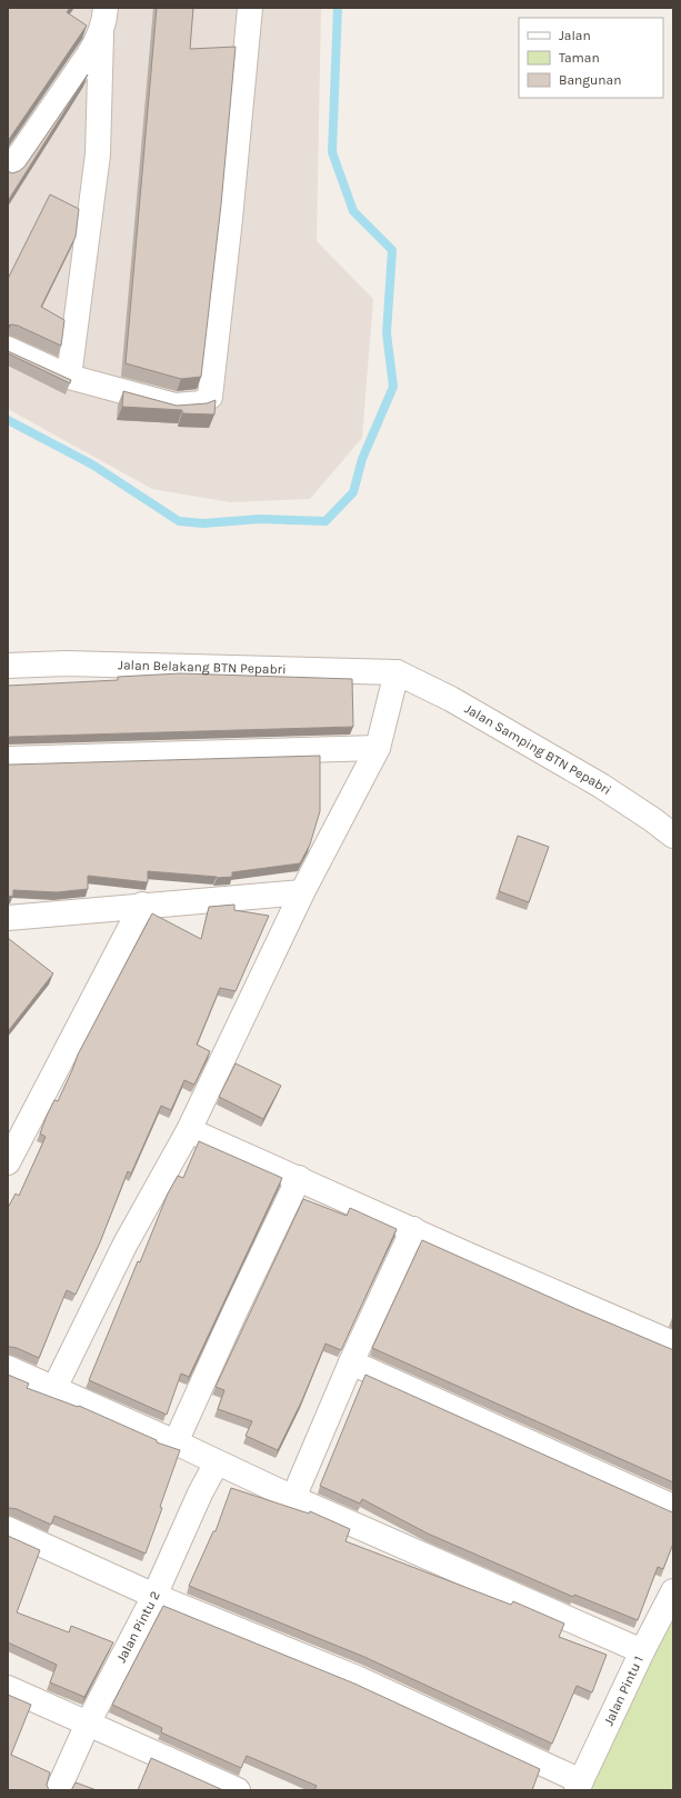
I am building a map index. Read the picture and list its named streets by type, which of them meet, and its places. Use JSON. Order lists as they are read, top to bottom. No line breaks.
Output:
{"streets":{"street":["Jalan Belakang BTN Pepabri","Jalan Samping BTN Pepabri","Jalan Pintu 2","Jalan Pintu 1"]},"crossings":[["Jalan Belakang BTN Pepabri","Jalan Samping BTN Pepabri"]],"legend":["Jalan","Taman","Bangunan"]}
